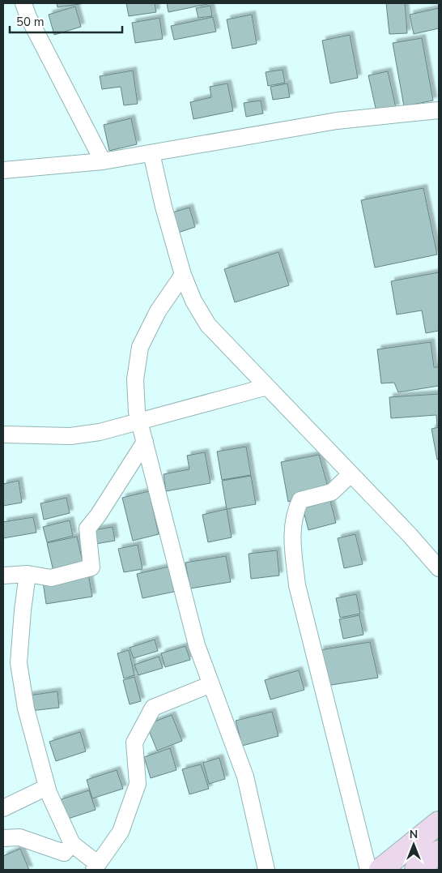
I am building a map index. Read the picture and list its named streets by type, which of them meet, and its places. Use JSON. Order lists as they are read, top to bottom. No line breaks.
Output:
{"scale_bar":"50 m","north":"top"}
